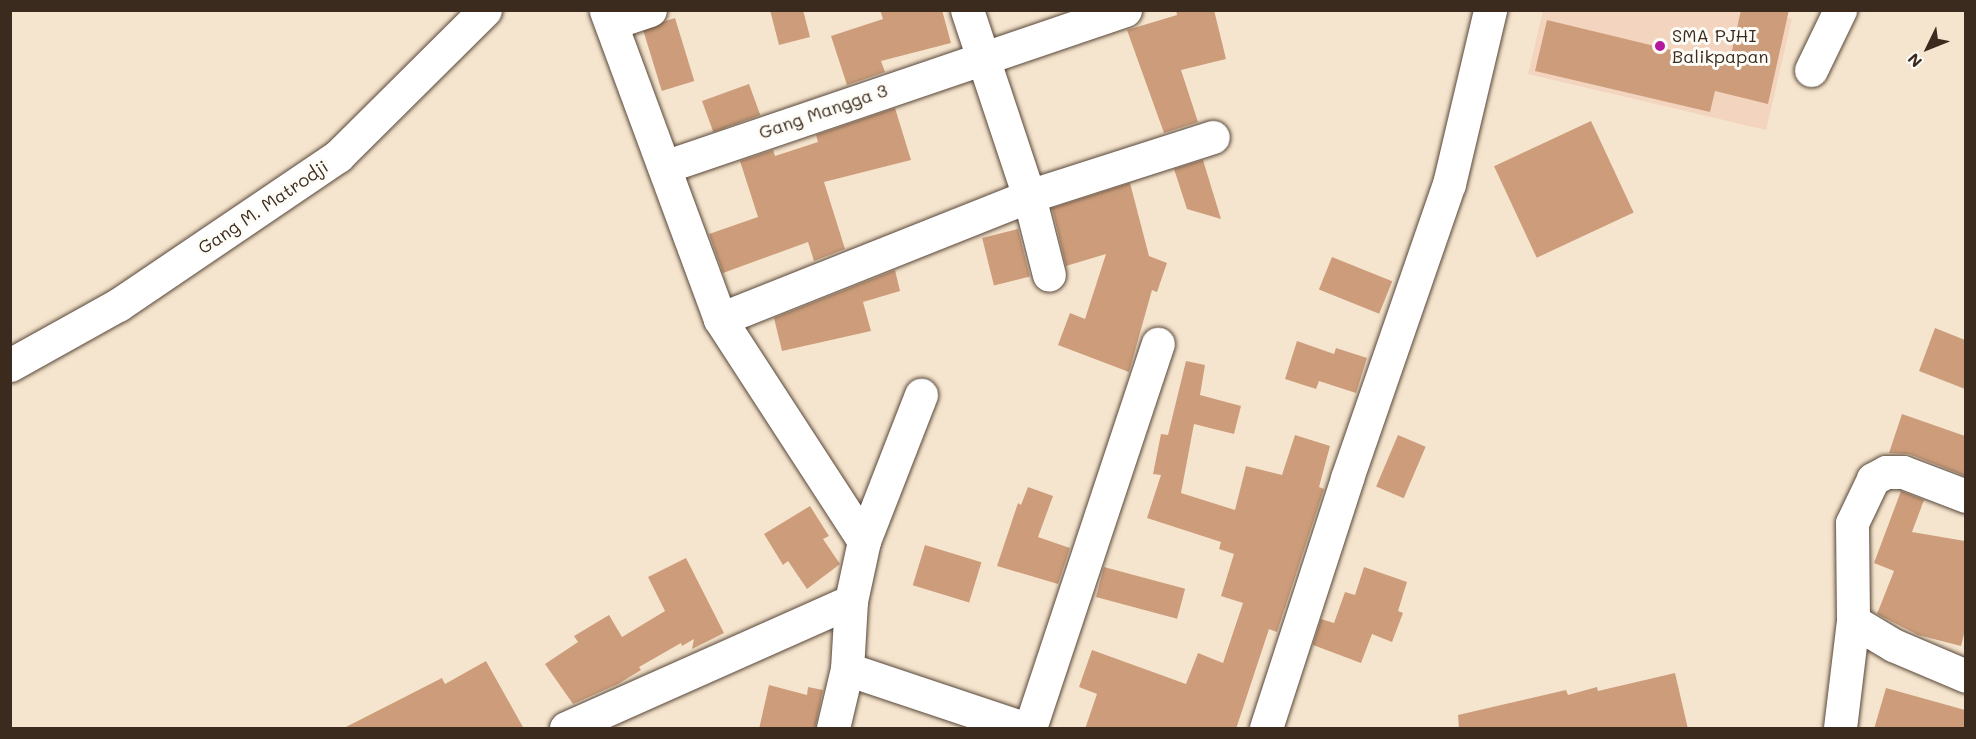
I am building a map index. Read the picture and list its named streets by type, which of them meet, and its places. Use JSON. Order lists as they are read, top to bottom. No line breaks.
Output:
{"streets":{"street":["Gang Mangga 3","Gang M. Matrodji"]},"places":["SMA PJHI Balikpapan"],"north":"bottom left"}
